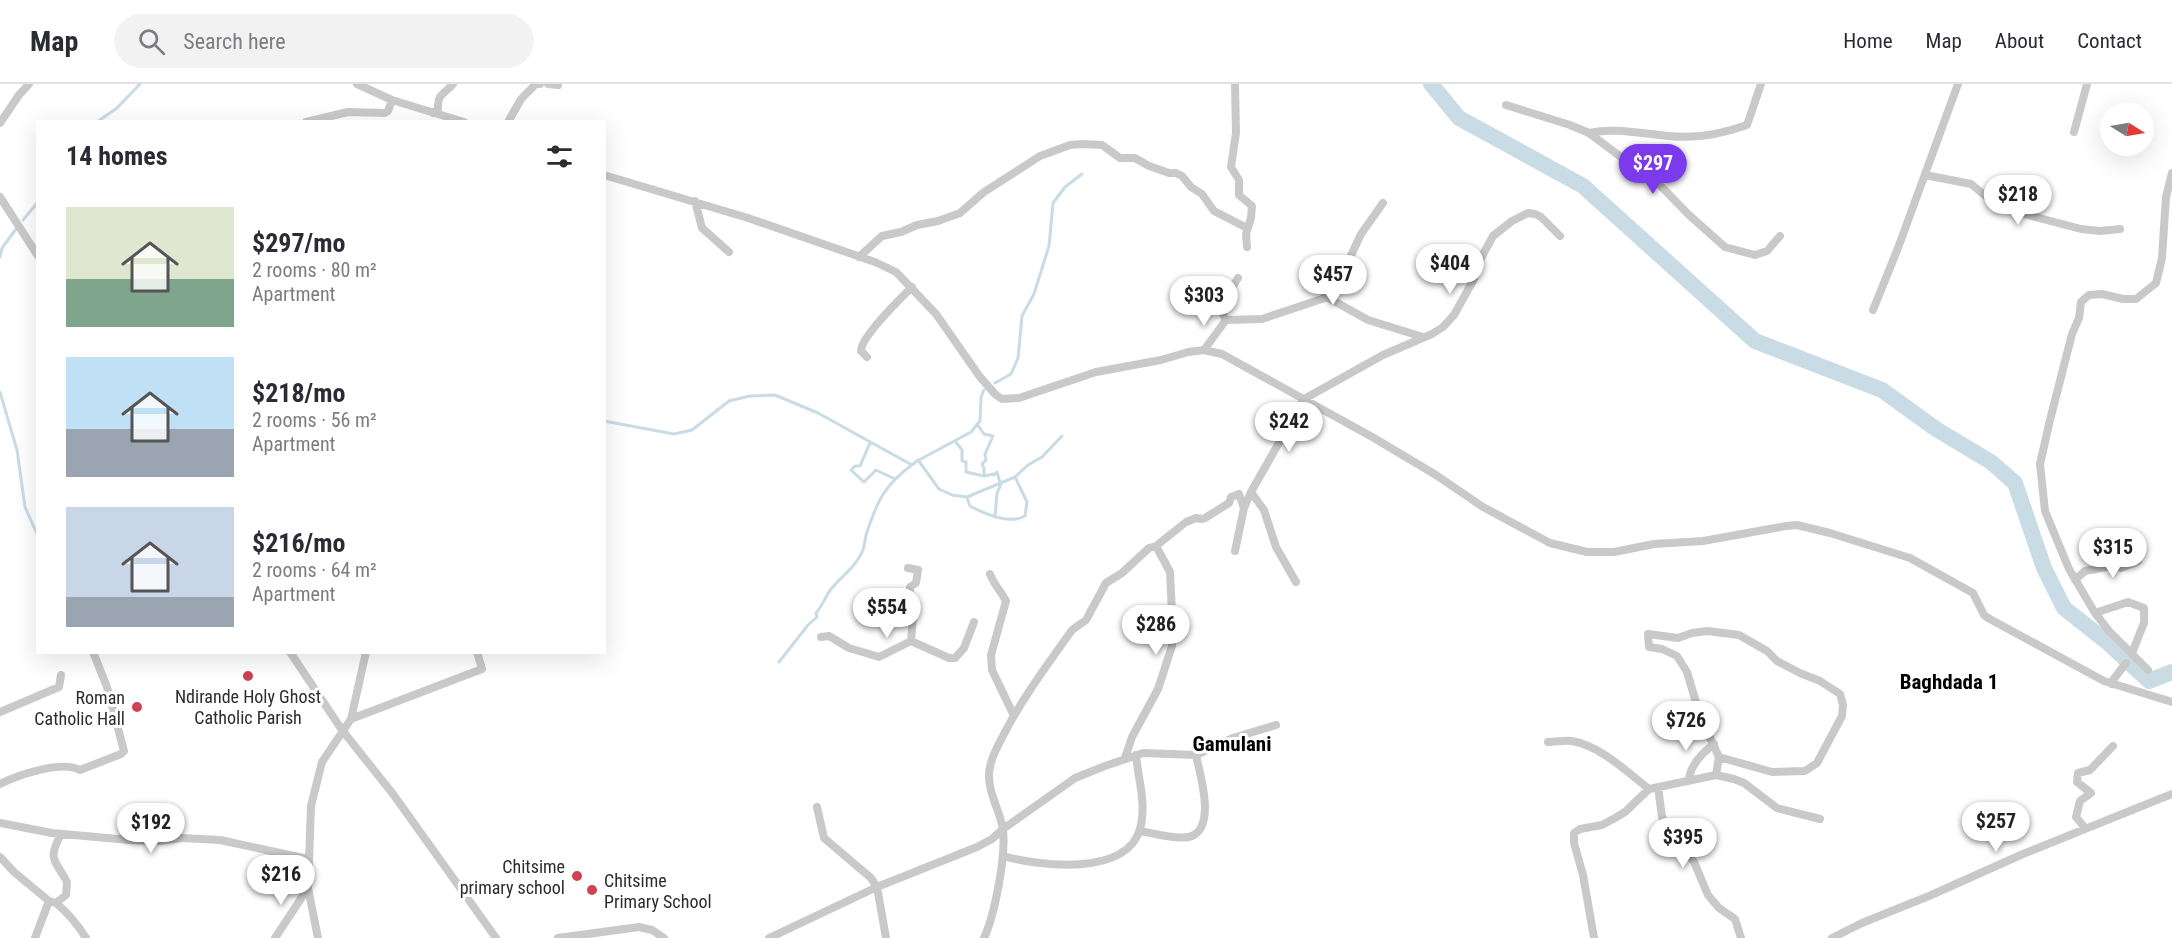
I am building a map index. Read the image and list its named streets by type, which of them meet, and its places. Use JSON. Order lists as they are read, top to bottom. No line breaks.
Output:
{"districts":["Baghdada 1","Gamulani"],"places":["Ndirande Holy Ghost Catholic Parish","Roman Catholic Hall","Chitsime primary school","Chitsime Primary School"],"north":"right","page":{"header":"Map","search":"Search here","nav":["Home","Map","About","Contact"],"heading":"14 homes","price":["$297","$218","$404","$457","$303","$242","$315","$554","$286","$726","$257","$192","$395","$216"],"list":[{"name":"$297/mo","note":"2 rooms · 80 m² · Apartment"},{"name":"$218/mo","note":"2 rooms · 56 m² · Apartment"},{"name":"$216/mo","note":"2 rooms · 64 m² · Apartment"}]}}
